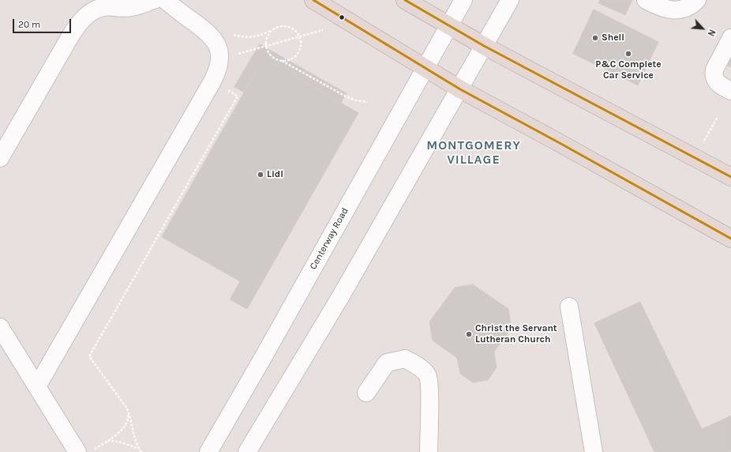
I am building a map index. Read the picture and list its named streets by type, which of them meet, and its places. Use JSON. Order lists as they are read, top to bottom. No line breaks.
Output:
{"streets":{"street":["Centerway Road"]},"districts":["MONTGOMERY VILLAGE"],"places":["Shell","P&C Complete Car Service","Lidl","Christ the Servant Lutheran Church"],"scale_bar":"20 m","north":"bottom right"}
